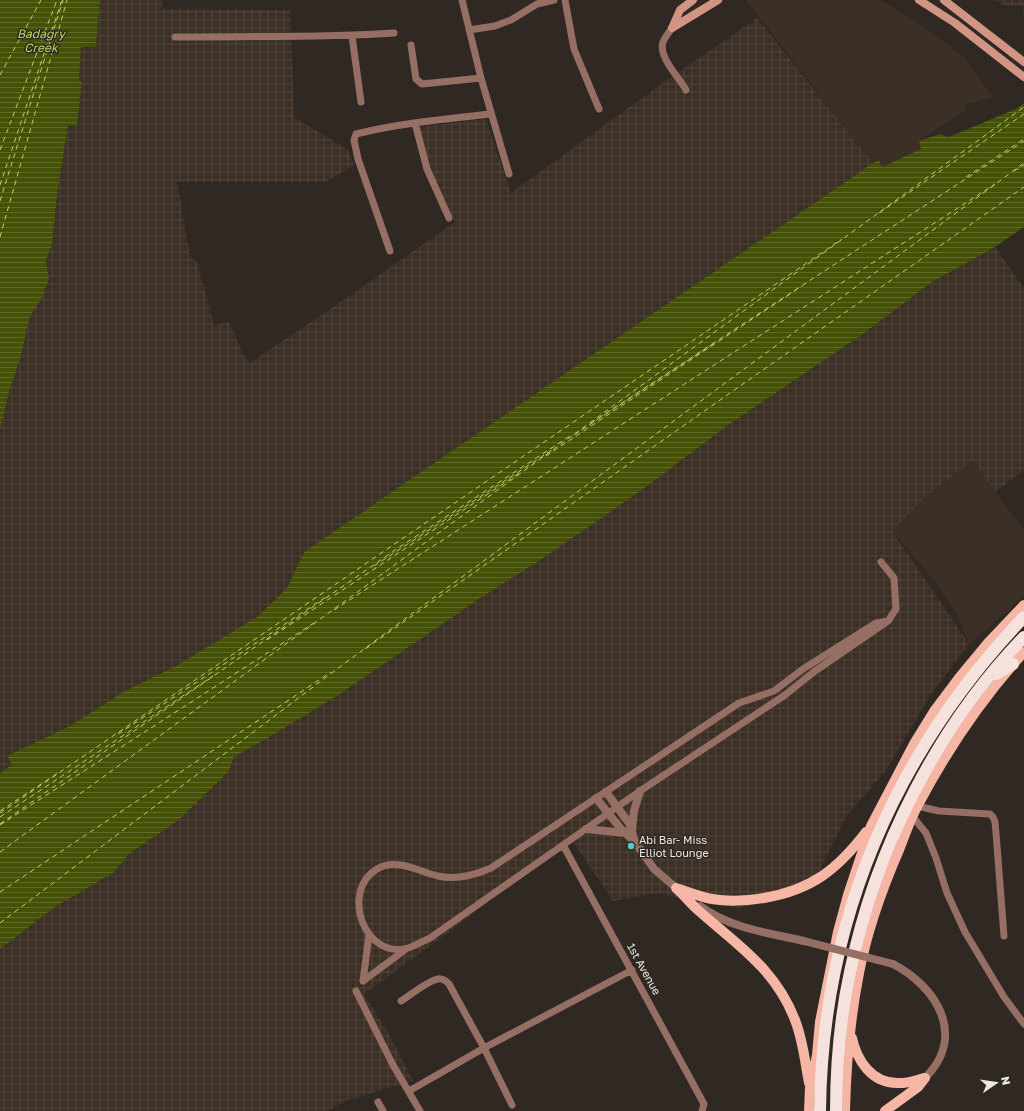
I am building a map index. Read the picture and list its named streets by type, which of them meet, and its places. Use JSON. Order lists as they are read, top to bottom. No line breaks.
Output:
{"streets":{"street":["1st Avenue"]},"water":["Badagry Creek"],"places":["Abi Bar- Miss Elliot Lounge"],"north":"right"}
